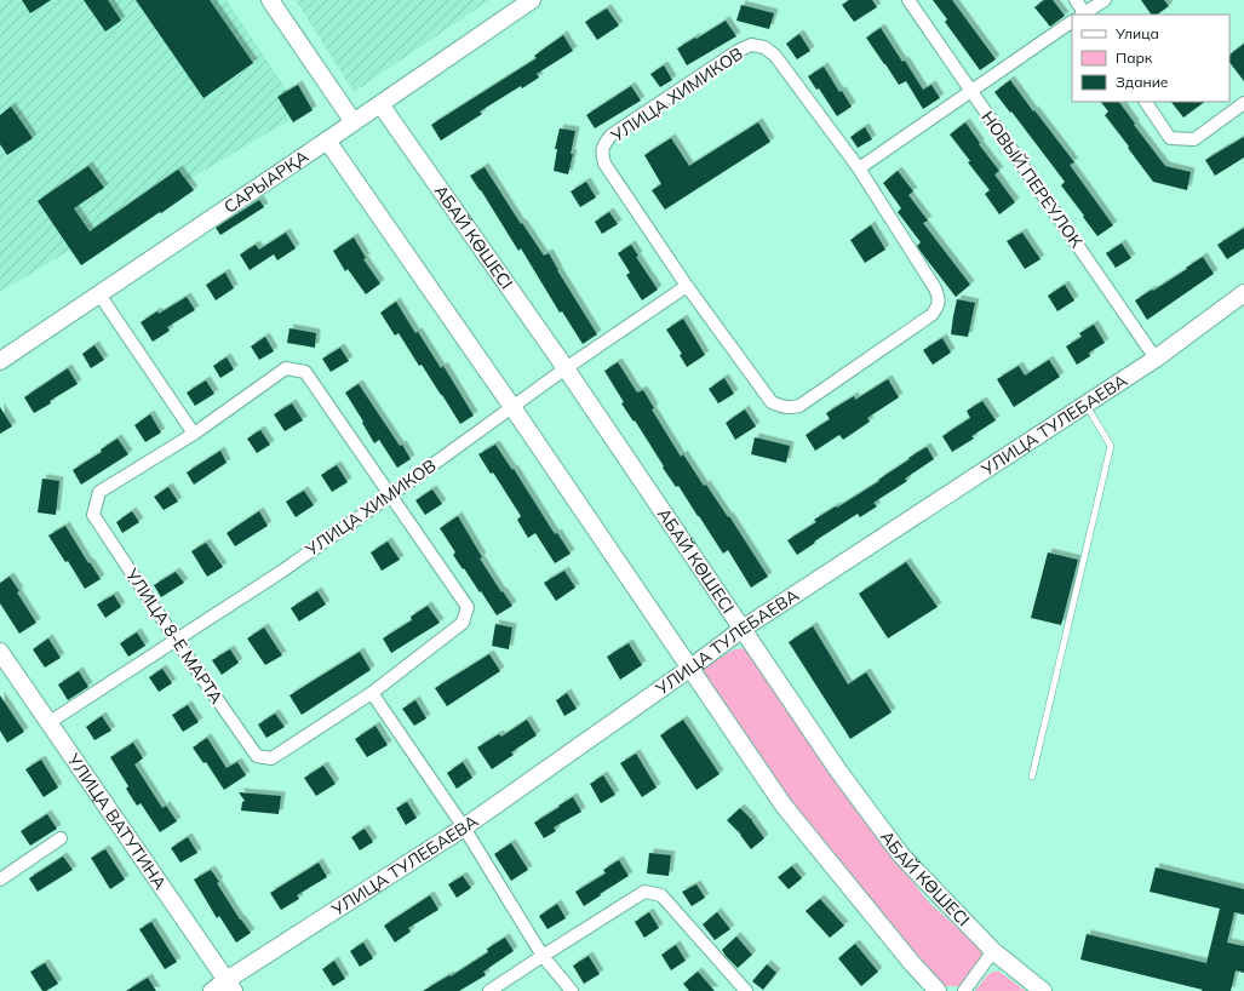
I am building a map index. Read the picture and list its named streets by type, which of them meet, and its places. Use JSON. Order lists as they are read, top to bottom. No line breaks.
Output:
{"streets":{"street":["УЛИЦА ХИМИКОВ","НОВЫЙ ПЕРЕУЛОК","САРЫАРҚА","АБАЙ КӨШЕСІ","УЛИЦА ТУЛЕБАЕВА","УЛИЦА 8-Е МАРТА","УЛИЦА ВАТУТИНА"]},"crossings":[["УЛИЦА ХИМИКОВ","АБАЙ КӨШЕСІ"],["УЛИЦА ХИМИКОВ","УЛИЦА 8-Е МАРТА"],["УЛИЦА ХИМИКОВ","УЛИЦА ВАТУТИНА"],["НОВЫЙ ПЕРЕУЛОК","УЛИЦА ТУЛЕБАЕВА"],["САРЫАРҚА","АБАЙ КӨШЕСІ"],["АБАЙ КӨШЕСІ","УЛИЦА ТУЛЕБАЕВА"],["УЛИЦА ТУЛЕБАЕВА","УЛИЦА ВАТУТИНА"]],"legend":["Улица","Парк","Здание"]}
